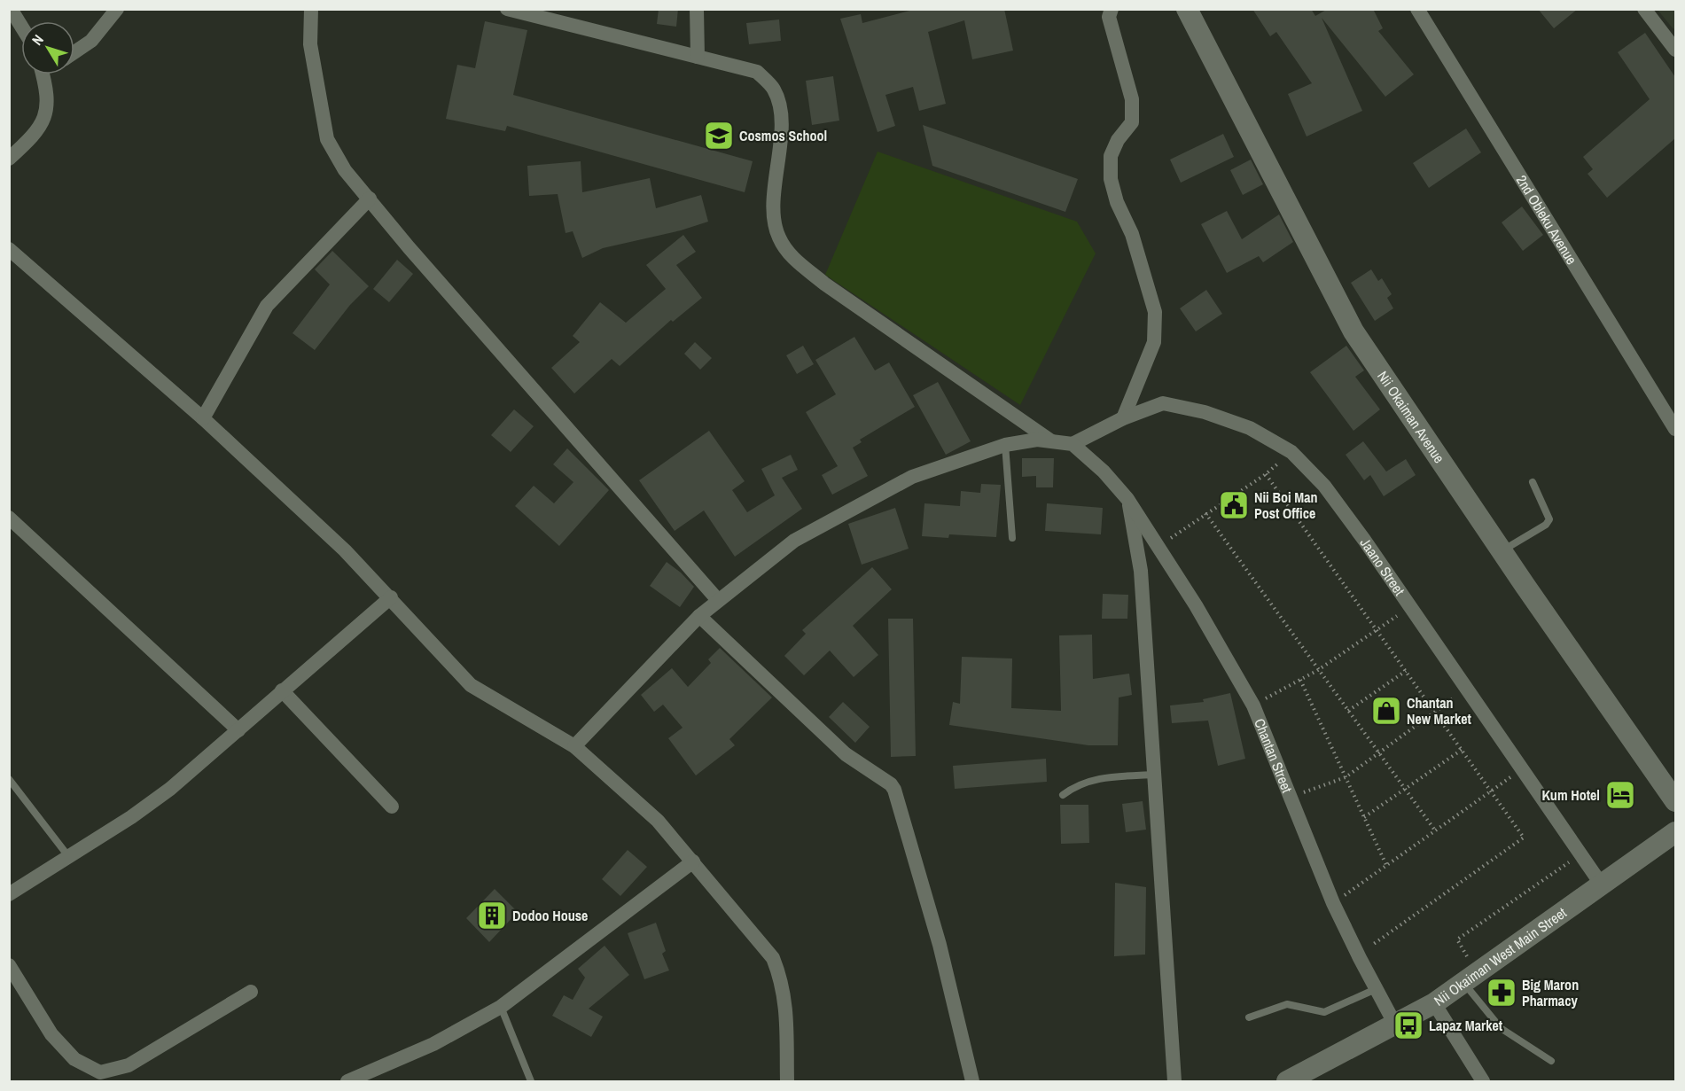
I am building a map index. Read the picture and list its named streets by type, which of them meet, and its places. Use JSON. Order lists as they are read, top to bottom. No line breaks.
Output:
{"streets":{"street":["2nd Obleku Avenue","Nii Okaiman Avenue","Jaano Street","Chantan Street","Nii Okaiman West Main Street"]},"crossings":[["Jaano Street","Chantan Street"],["Jaano Street","Nii Okaiman West Main Street"],["Chantan Street","Nii Okaiman West Main Street"]],"places":{"school or university":["Cosmos School"],"public building":["Nii Boi Man Post Office"],"shop":["Chantan New Market"],"hotel":["Kum Hotel"],"building":["Dodoo House"],"pharmacy":["Big Maron Pharmacy"],"bus stop":["Lapaz Market"]},"north":"top left"}
